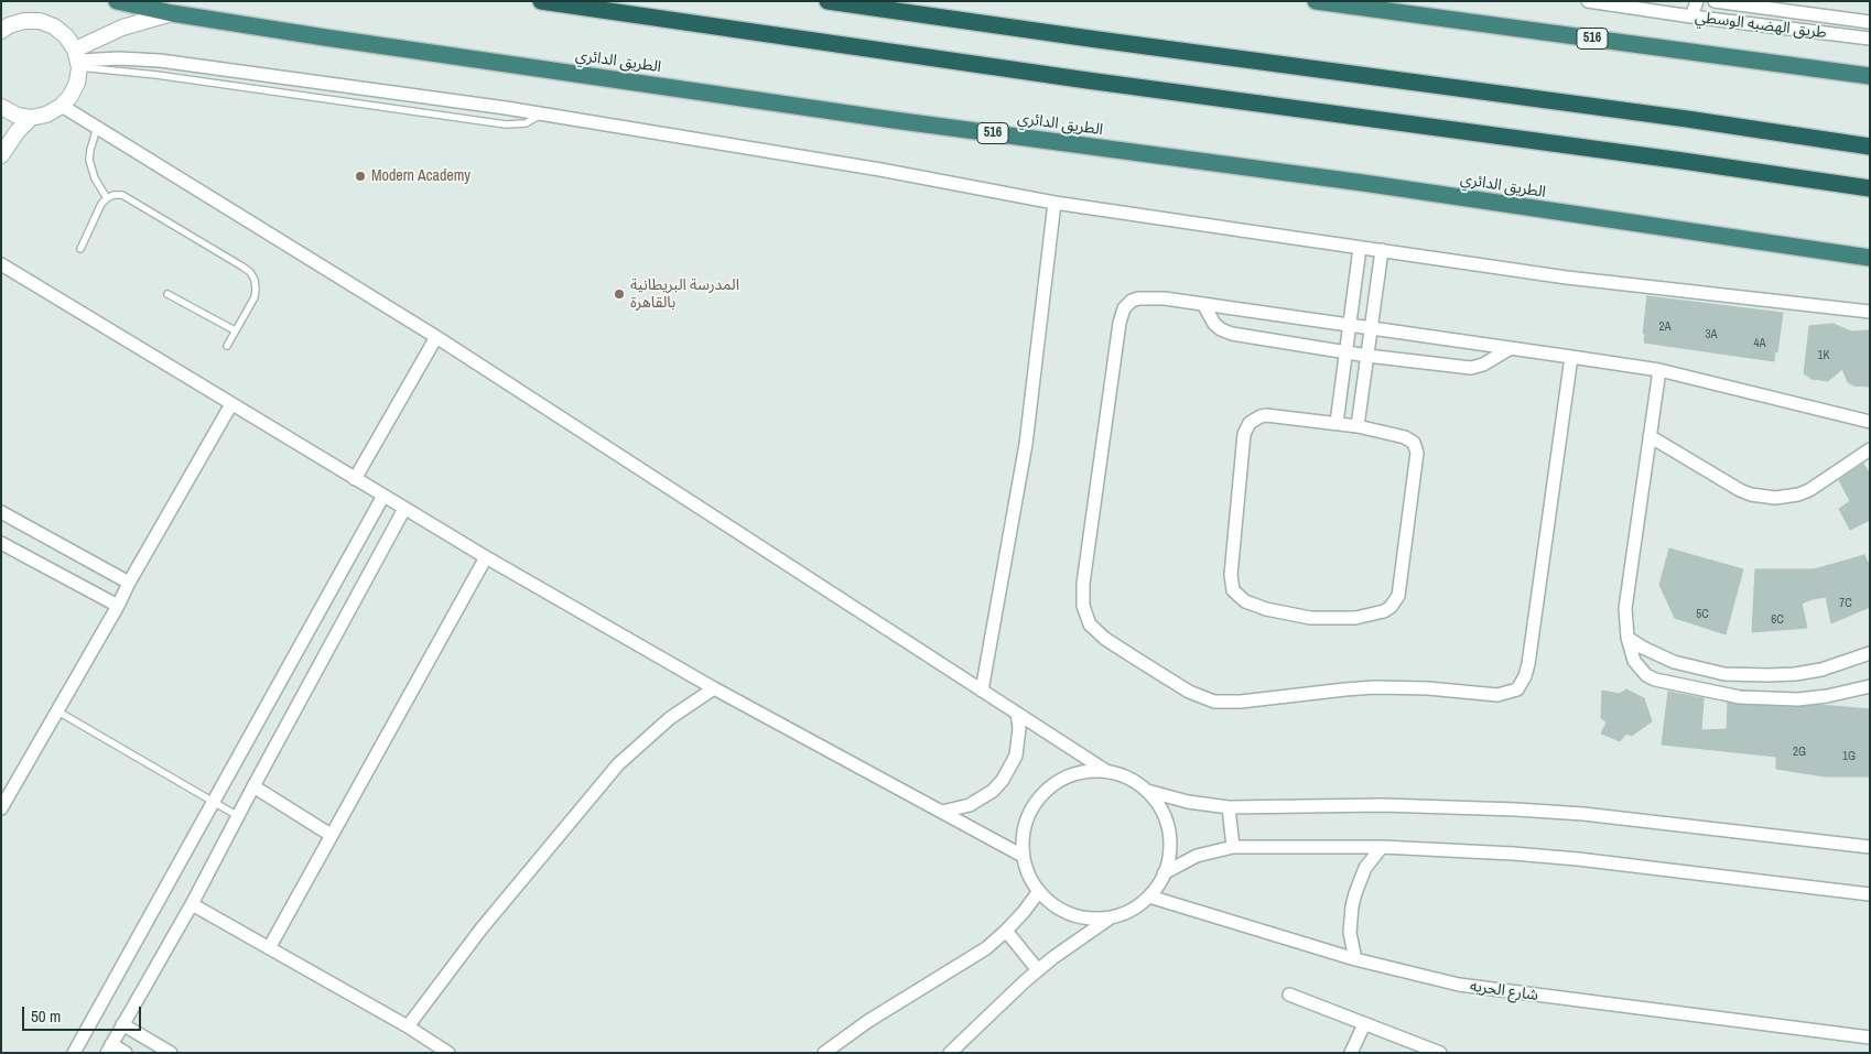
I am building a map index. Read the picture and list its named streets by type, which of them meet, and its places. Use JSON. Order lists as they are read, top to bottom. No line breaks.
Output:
{"streets":{"highway":["516","الطريق الدائري"],"street":["طريق الهضبه الوسطي","شارع الحريه"]},"places":["Modern Academy","المدرسة البريطانية بالقاهرة"],"house_numbers":["2A","3A","4A","1K","7C","5C","6C","2G","1G"],"scale_bar":"50 m"}
